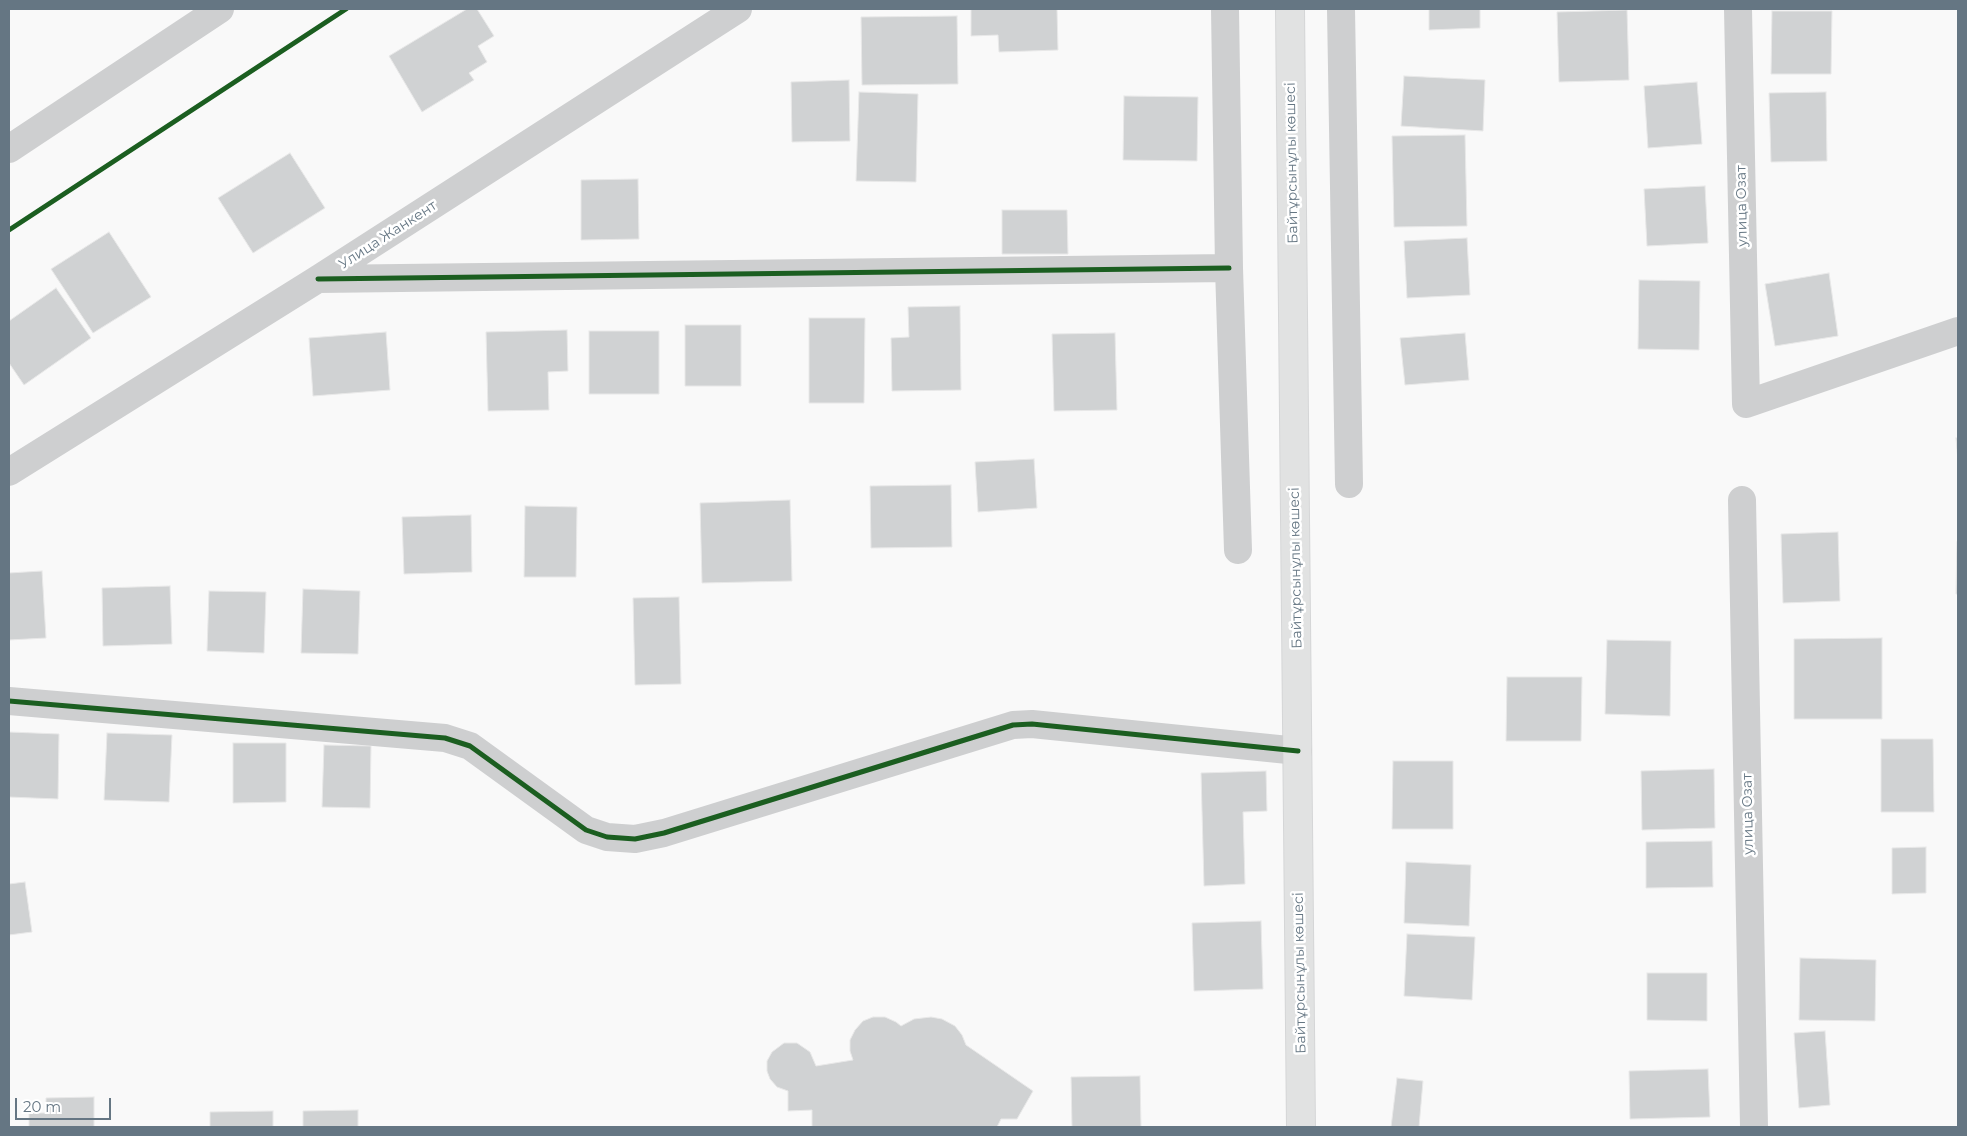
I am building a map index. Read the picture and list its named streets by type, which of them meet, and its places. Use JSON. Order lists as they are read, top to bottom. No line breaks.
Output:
{"streets":{"main road":["Байтұрсынұлы көшесі"],"street":["улица Озат","Улица Жанкент"]},"scale_bar":"20 m"}
